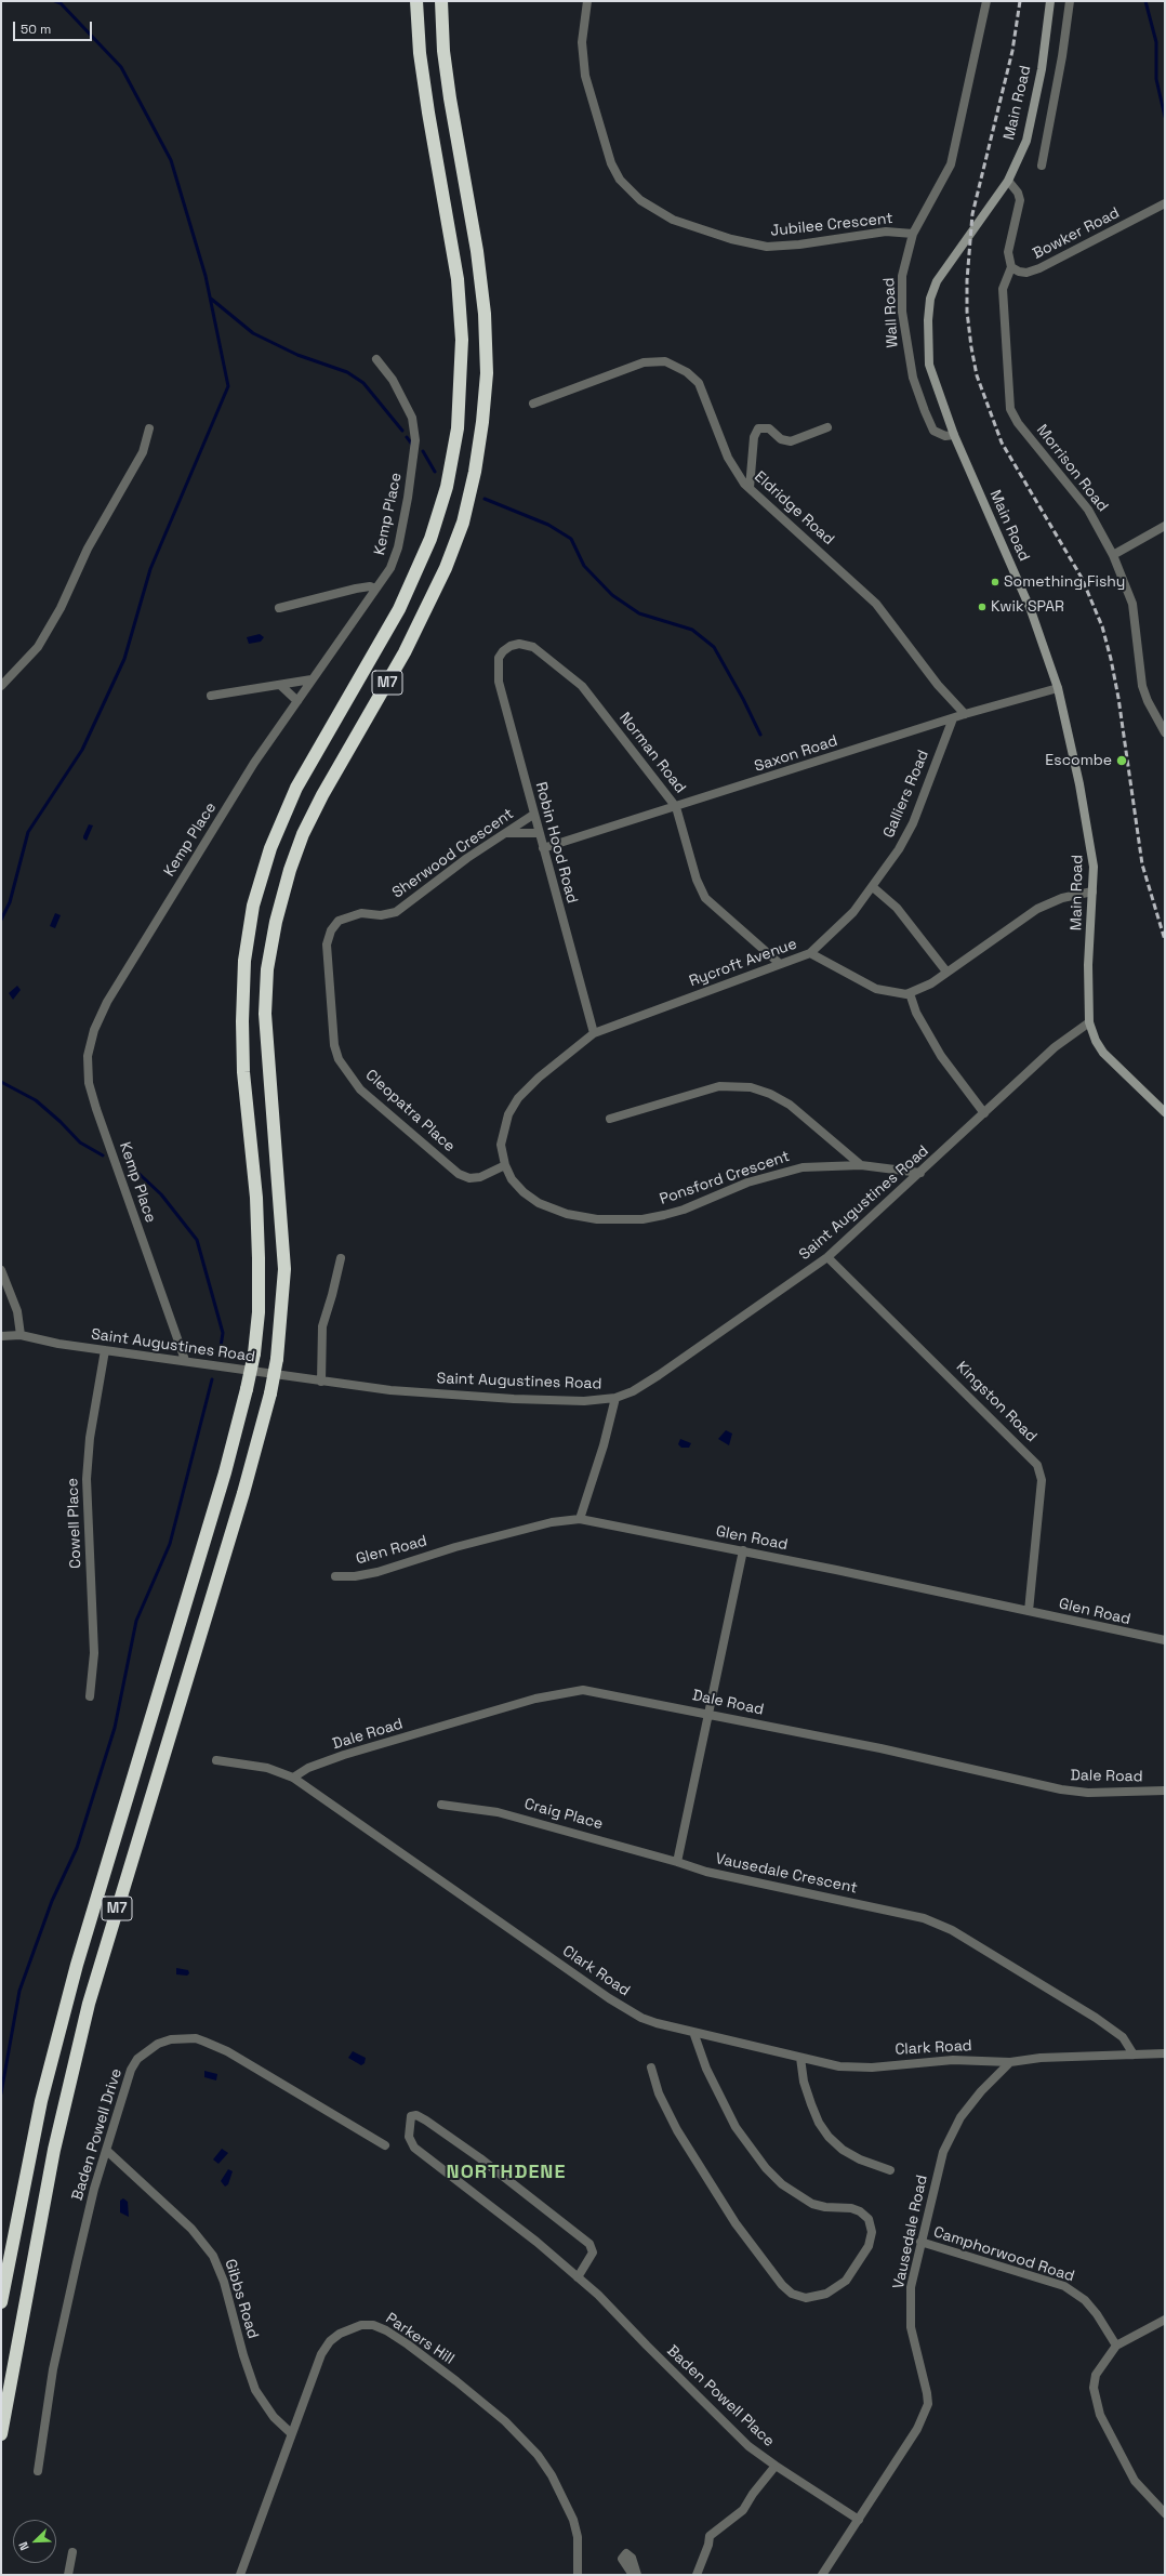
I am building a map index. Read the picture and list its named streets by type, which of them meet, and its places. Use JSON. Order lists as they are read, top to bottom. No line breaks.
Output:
{"streets":{"highway":["M7"],"main road":["Main Road"],"street":["Jubilee Crescent","Bowker Road","Wall Road","Morrison Road","Eldridge Road","Kemp Place","Norman Road","Saxon Road","Galliers Road","Robin Hood Road","Sherwood Crescent","Rycroft Avenue","Cleopatra Place","Ponsford Crescent","Saint Augustines Road","Kingston Road","Cowell Place","Glen Road","Dale Road","Craig Place","Vausedale Crescent","Clark Road","Baden Powell Drive","Vausedale Road","Camphorwood Road","Gibbs Road","Parkers Hill","Baden Powell Place"]},"crossings":[["Main Road","Bowker Road"],["Main Road","Wall Road"],["Main Road","Saxon Road"],["Main Road","Rycroft Avenue"],["Main Road","Saint Augustines Road"],["Jubilee Crescent","Wall Road"],["Bowker Road","Morrison Road"],["Eldridge Road","Saxon Road"],["Kemp Place","Saint Augustines Road"],["Norman Road","Saxon Road"],["Norman Road","Robin Hood Road"],["Norman Road","Rycroft Avenue"],["Saxon Road","Galliers Road"],["Saxon Road","Robin Hood Road"],["Galliers Road","Rycroft Avenue"],["Robin Hood Road","Sherwood Crescent"],["Robin Hood Road","Rycroft Avenue"],["Sherwood Crescent","Cleopatra Place"],["Rycroft Avenue","Cleopatra Place"],["Rycroft Avenue","Ponsford Crescent"],["Cleopatra Place","Ponsford Crescent"],["Ponsford Crescent","Saint Augustines Road"],["Saint Augustines Road","Kingston Road"],["Saint Augustines Road","Cowell Place"],["Kingston Road","Glen Road"],["Dale Road","Clark Road"],["Craig Place","Vausedale Crescent"],["Clark Road","Vausedale Road"],["Baden Powell Drive","Gibbs Road"],["Vausedale Road","Camphorwood Road"],["Vausedale Road","Baden Powell Place"],["Gibbs Road","Parkers Hill"]],"districts":["NORTHDENE"],"places":["Something Fishy","Kwik SPAR","Escombe"],"scale_bar":"50 m","north":"bottom left"}
